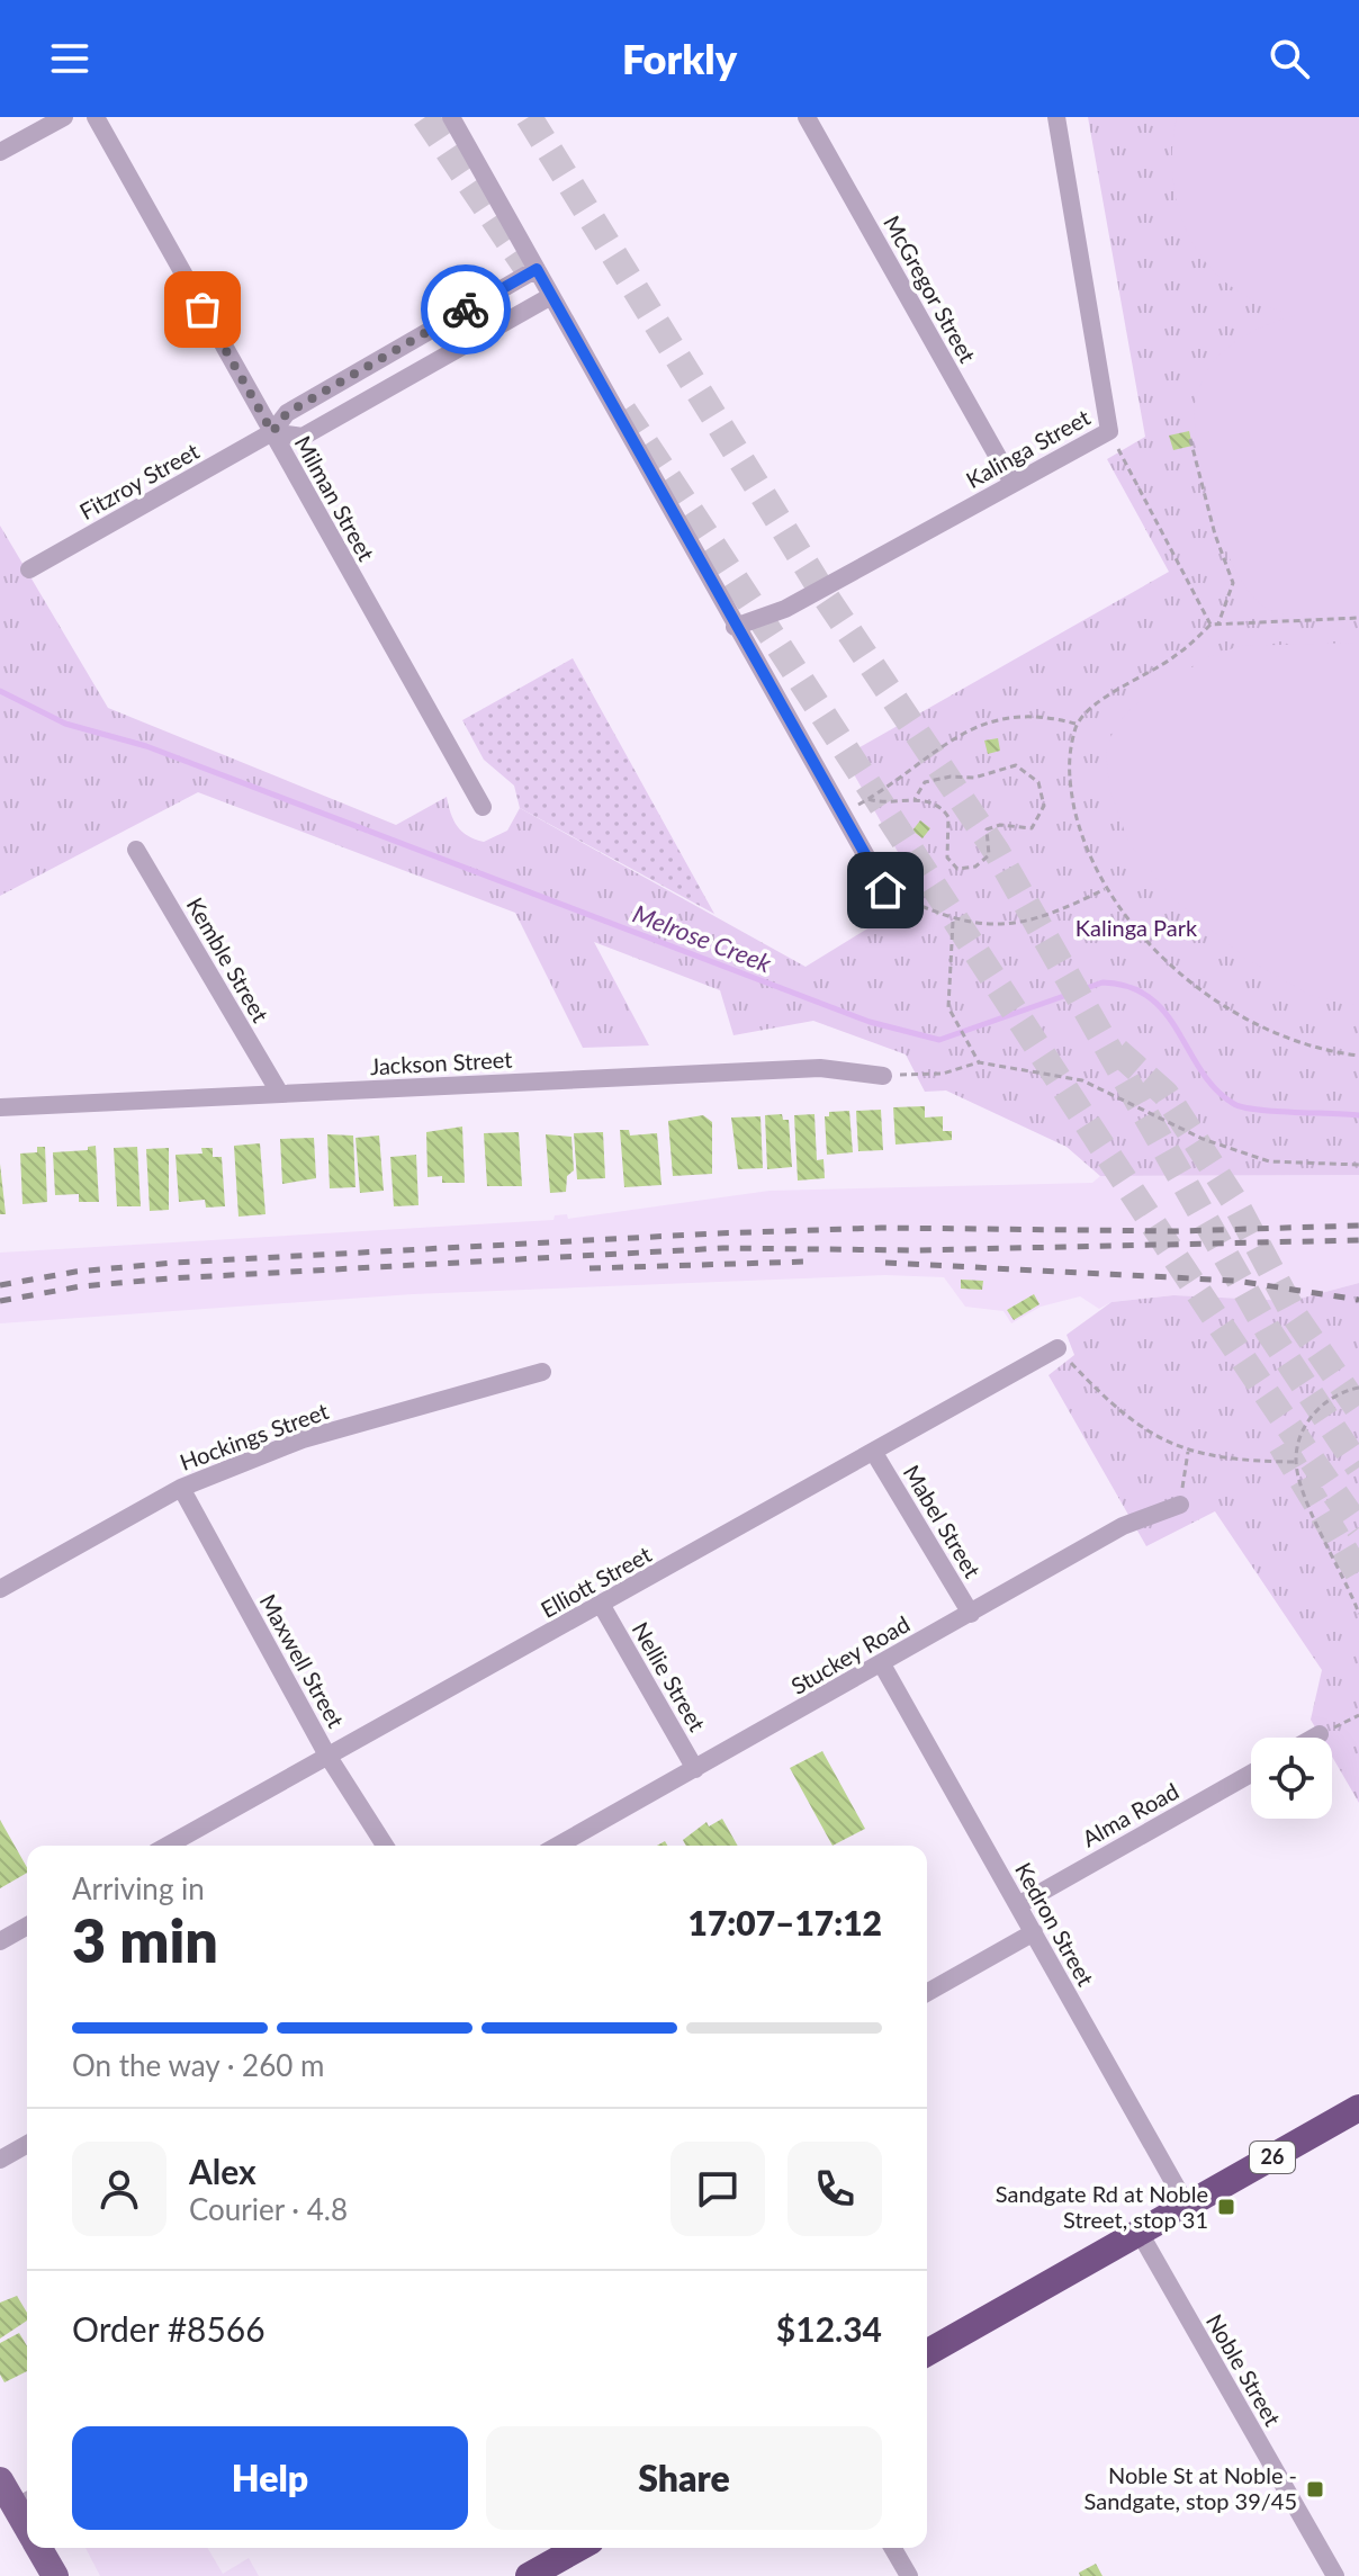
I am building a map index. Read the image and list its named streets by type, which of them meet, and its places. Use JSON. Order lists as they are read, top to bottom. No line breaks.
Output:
{"streets":{"highway":["26"],"street":["McGregor Street","Kalinga Street","Fitzroy Street","Milman Street","Kemble Street","Jackson Street","Hockings Street","Mabel Street","Elliott Street","Stuckey Road","Maxwell Street","Nellie Street","Alma Road","Kedron Street","Noble Street"]},"crossings":[["McGregor Street","Kalinga Street"],["Fitzroy Street","Milman Street"],["Kemble Street","Jackson Street"],["Hockings Street","Maxwell Street"],["Mabel Street","Elliott Street"],["Mabel Street","Stuckey Road"],["Elliott Street","Maxwell Street"],["Elliott Street","Nellie Street"],["Stuckey Road","Nellie Street"],["Stuckey Road","Kedron Street"],["Alma Road","Kedron Street"],["Kedron Street","26"],["26","Noble Street"]],"water":["Melrose Creek"],"parks":["Kalinga Park"],"places":{"transit":["Sandgate Rd at Noble Street, stop 31","Noble St at Noble - Sandgate, stop 39/45"]},"page":{"header":"Forkly","heading":["3 min","Arriving in","17:07–17:12"],"panel":["Alex","Courier · 4.8","Order #8566","$12.34"],"bar":"On the way · 260 m","buttons":["Help","Share"]}}
